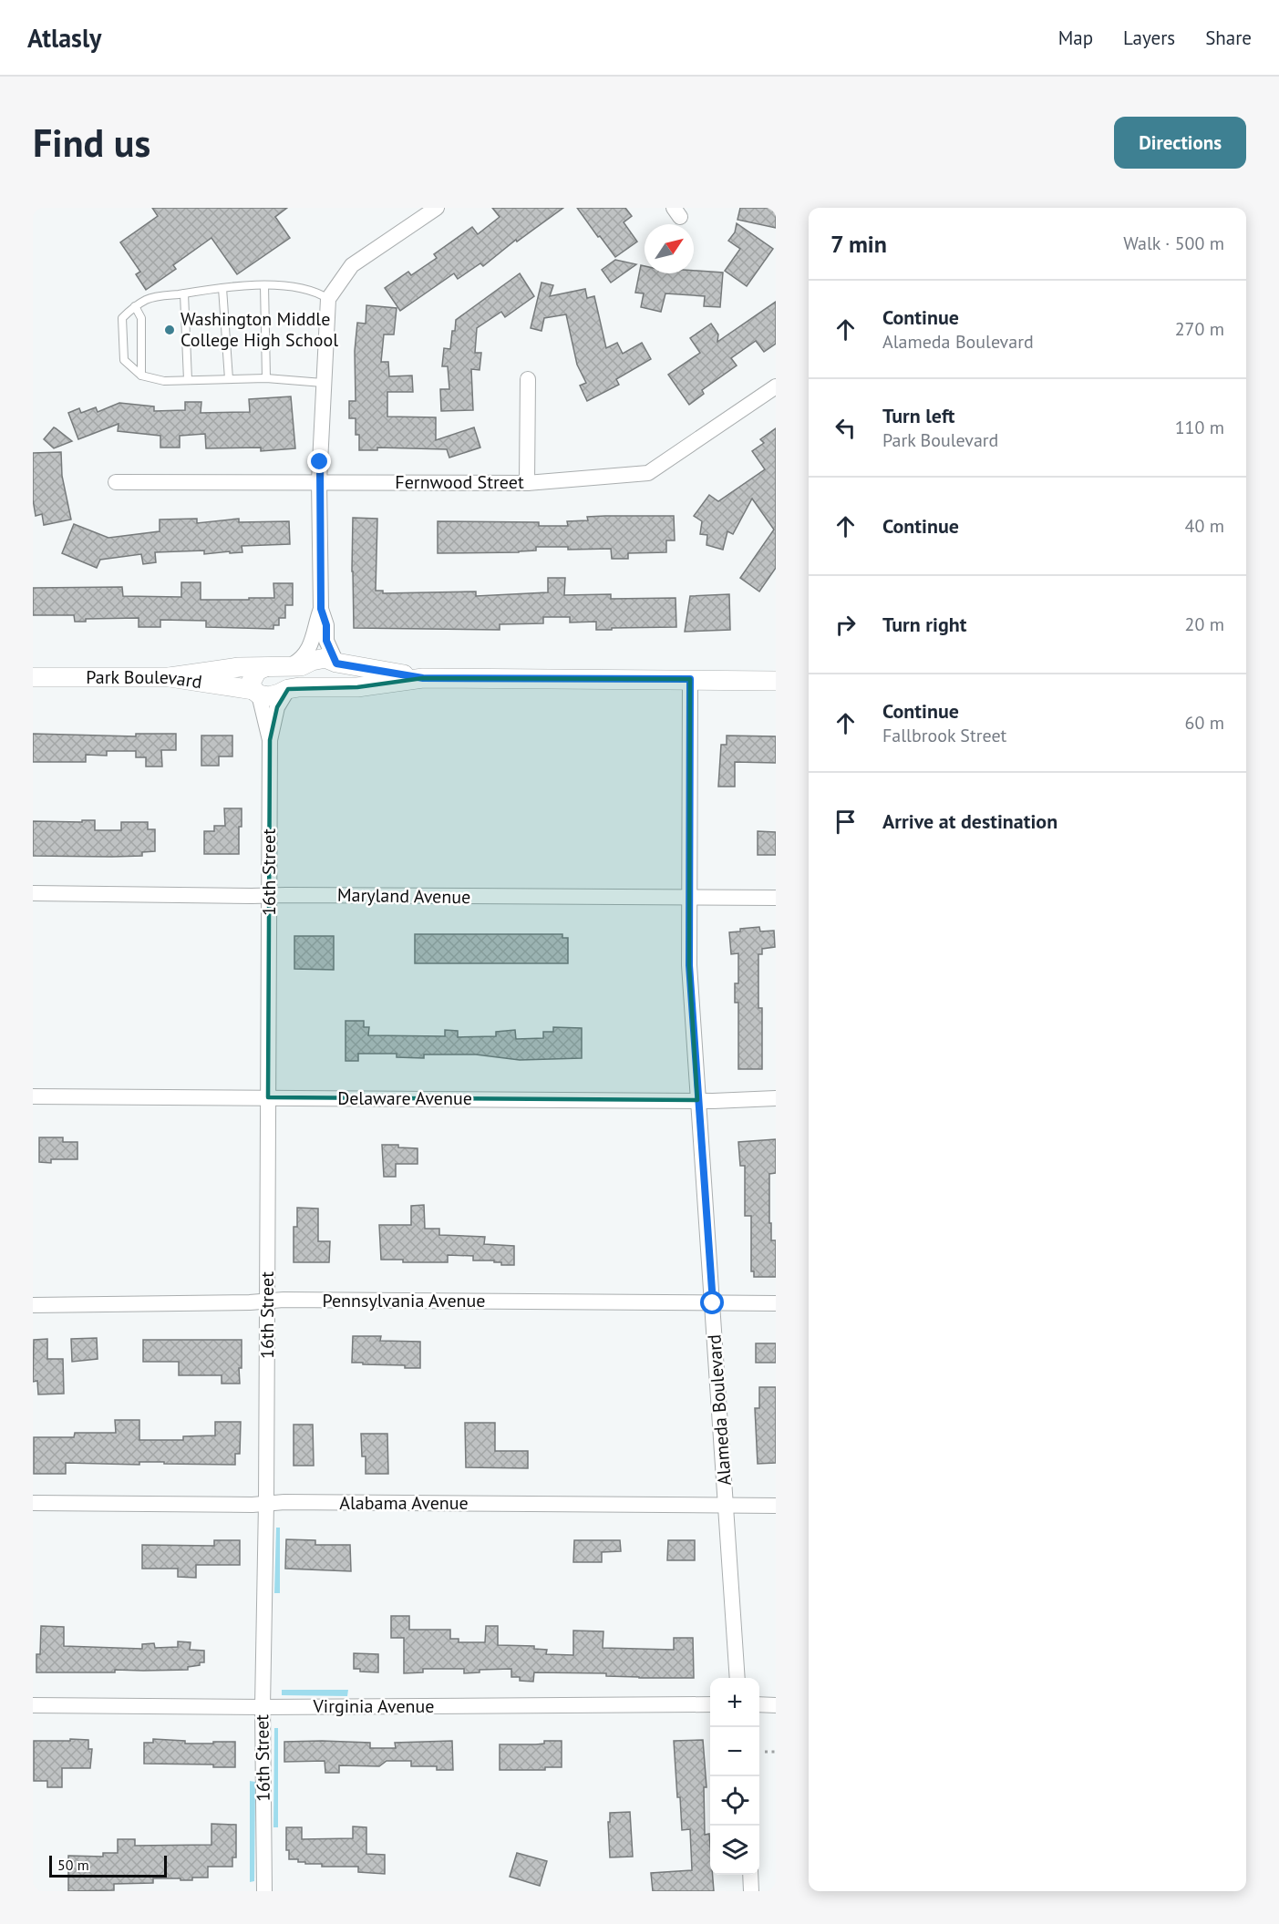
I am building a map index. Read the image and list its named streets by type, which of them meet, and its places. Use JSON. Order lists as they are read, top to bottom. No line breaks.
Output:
{"streets":{"street":["Fernwood Street","Park Boulevard","16th Street","Maryland Avenue","Delaware Avenue","Pennsylvania Avenue","Alameda Boulevard","Alabama Avenue","Virginia Avenue"]},"crossings":[["16th Street","Maryland Avenue"],["16th Street","Delaware Avenue"],["16th Street","Pennsylvania Avenue"],["16th Street","Alabama Avenue"],["16th Street","Virginia Avenue"],["Maryland Avenue","Alameda Boulevard"],["Delaware Avenue","Alameda Boulevard"],["Pennsylvania Avenue","Alameda Boulevard"],["Alameda Boulevard","Alabama Avenue"]],"places":["Washington Middle College High School"],"scale_bar":"50 m","north":"top right","page":{"header":"Atlasly","nav":["Map","Layers","Share"],"buttons":"Directions","title":"Find us","heading":["7 min","Walk · 500 m"],"list":[["Continue","Alameda Boulevard","270 m"],["Turn left","Park Boulevard","110 m"],["Continue","40 m"],["Turn right","20 m"],["Continue","Fallbrook Street","60 m"],"Arrive at destination"],"map_buttons":["+","−"],"scale":"50 m"}}
